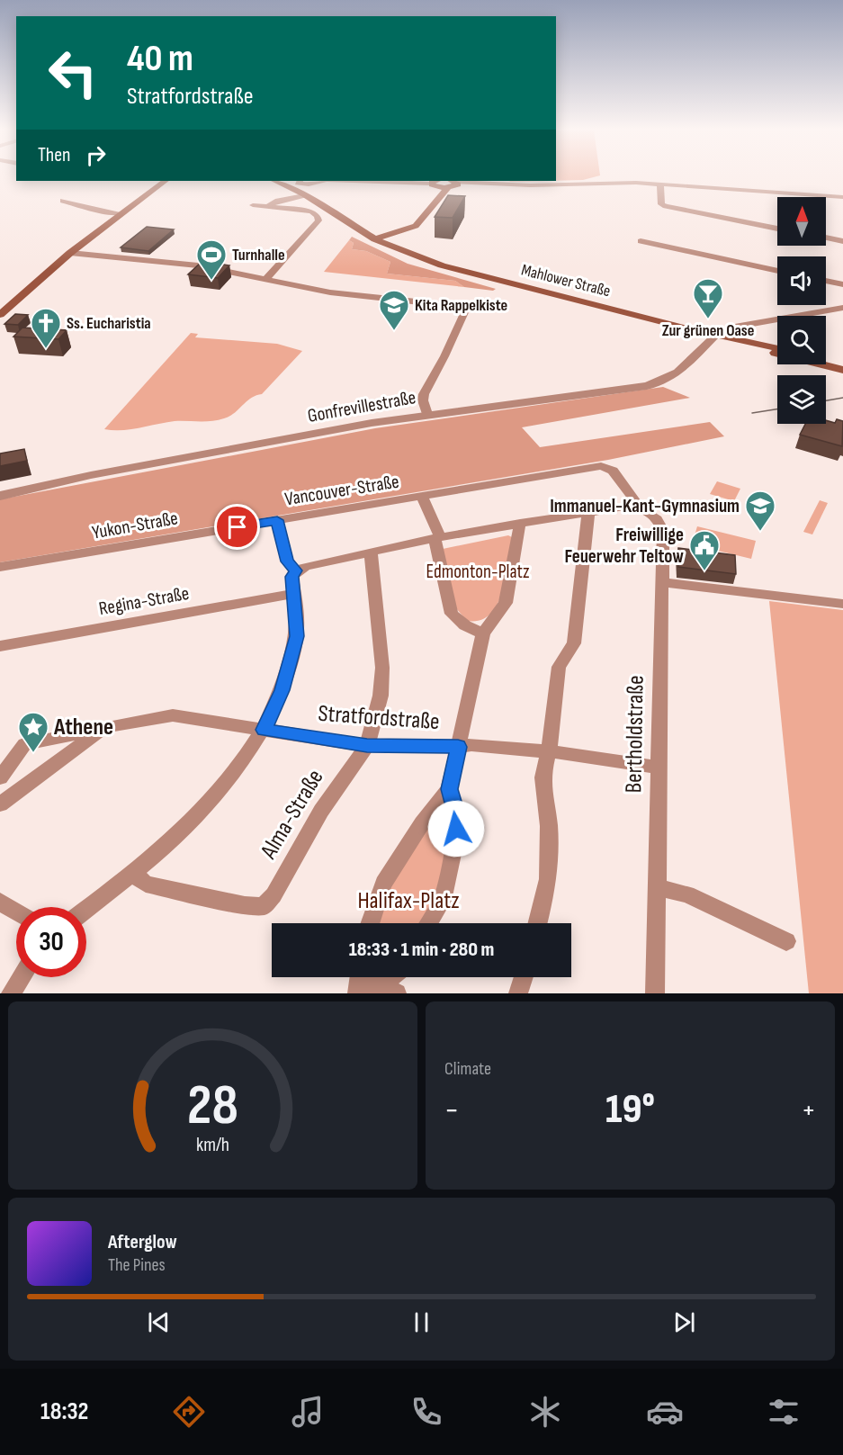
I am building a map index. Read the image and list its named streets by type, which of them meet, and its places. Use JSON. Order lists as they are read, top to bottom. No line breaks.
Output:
{"streets":{"main road":["Mahlower Straße"],"street":["Gonfrevillestraße","Vancouver-Straße","Yukon-Straße","Regina-Straße","Stratfordstraße","Bertholdstraße","Alma-Straße"]},"crossings":[["Mahlower Straße","Gonfrevillestraße"],["Vancouver-Straße","Yukon-Straße"],["Vancouver-Straße","Bertholdstraße"],["Vancouver-Straße","Alma-Straße"],["Stratfordstraße","Bertholdstraße"],["Stratfordstraße","Alma-Straße"]],"parks":["Edmonton-Platz","Halifax-Platz"],"places":{"sports":["Turnhalle"],"bar":["Zur grünen Oase"],"school or university":["Kita Rappelkiste","Immanuel-Kant-Gymnasium"],"church":["Ss. Eucharistia"],"public building":["Freiwillige Feuerwehr Teltow"],"place":["Athene"]},"north":"top","page":{"turn":["40 m","Stratfordstraße"],"then":"Then","limit":"30","trip":"18:33 · 1 min · 280 m","tile":"Climate","heat":["−","19°","+"],"song":["Afterglow","The Pines"],"tabs":"18:32","gauge":["28","km/h"]}}
